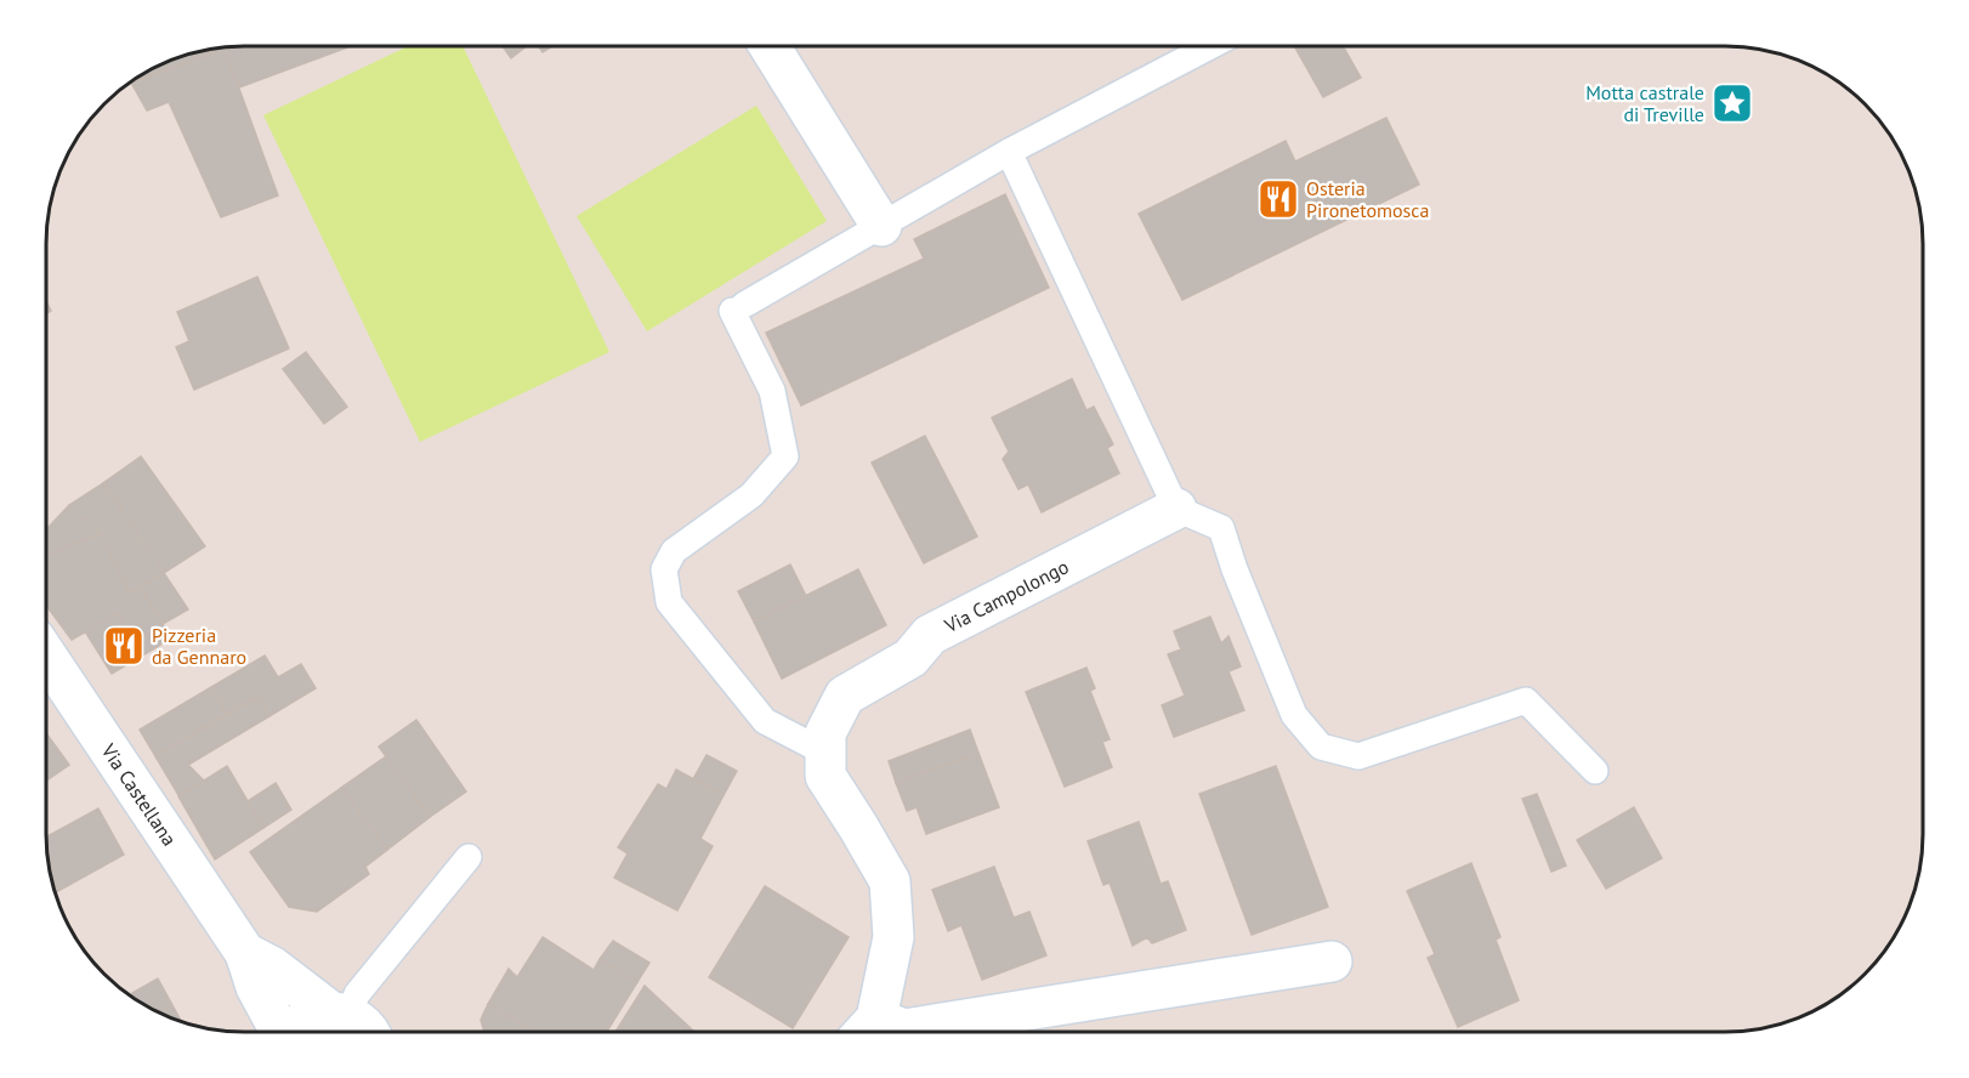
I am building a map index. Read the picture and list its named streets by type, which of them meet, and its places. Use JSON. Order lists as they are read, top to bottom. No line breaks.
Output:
{"streets":{"street":["Via Campolongo","Via Castellana"]},"places":{"place":["Motta castrale di Treville"],"restaurant":["Osteria Pironetomosca","Pizzeria da Gennaro"]}}
